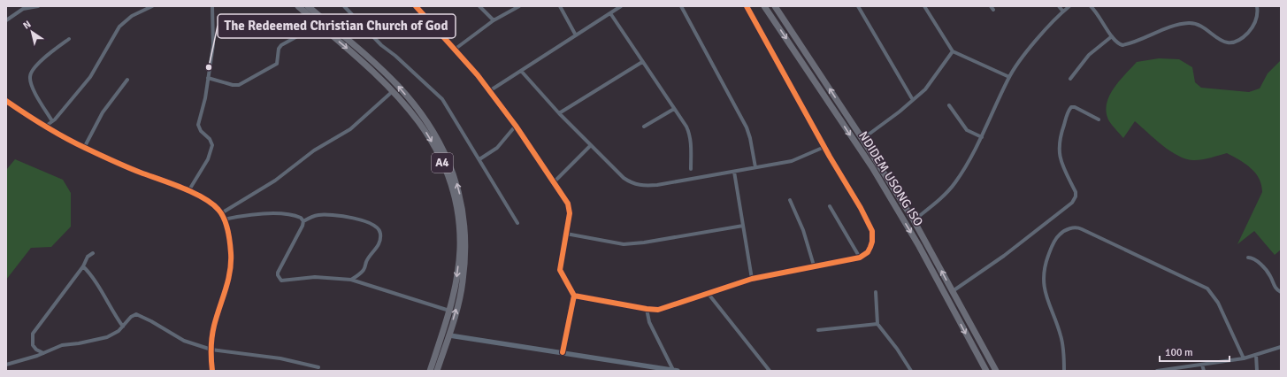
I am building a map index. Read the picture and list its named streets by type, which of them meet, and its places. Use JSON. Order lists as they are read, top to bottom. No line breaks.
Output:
{"streets":{"highway":["A4","NDIDEM USONG ISO"]},"places":["The Redeemed Christian Church of God"],"scale_bar":"100 m","north":"top left"}
